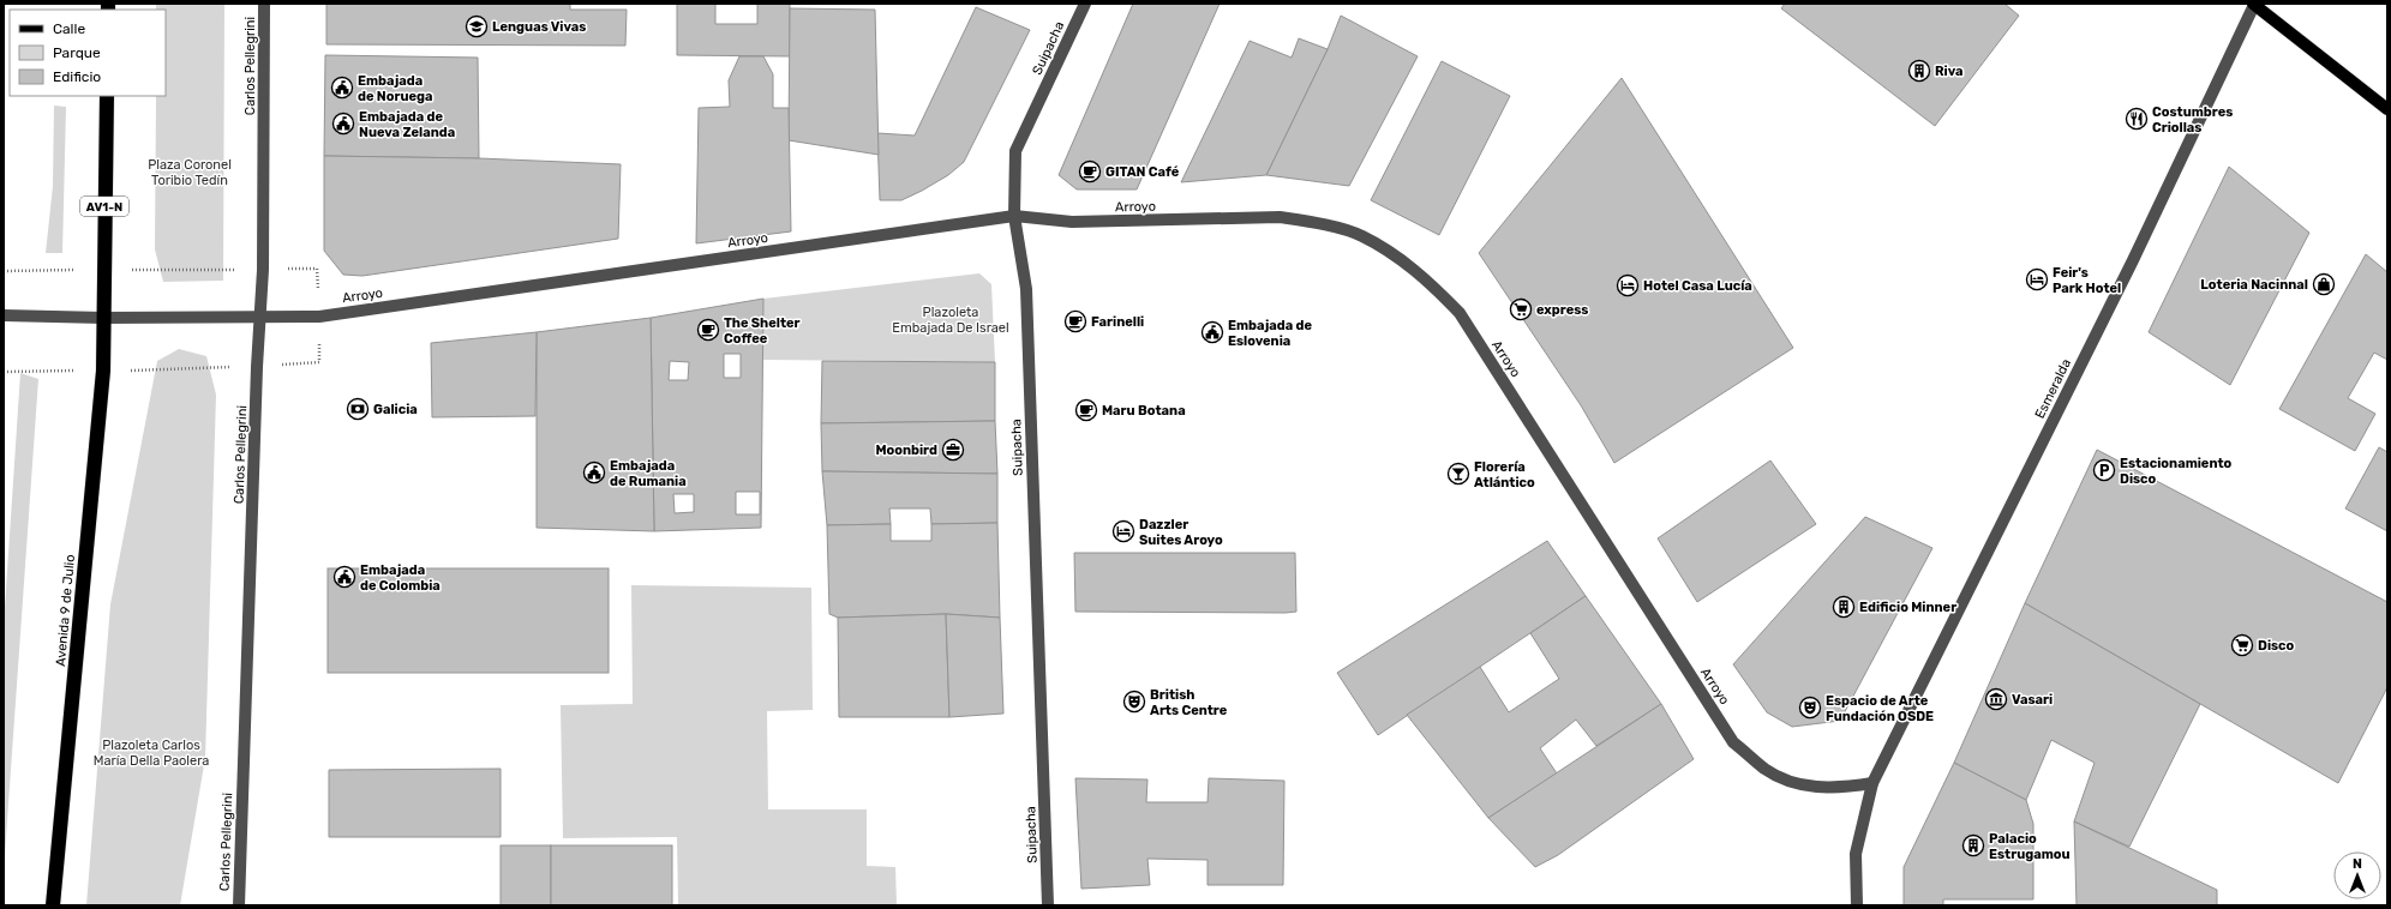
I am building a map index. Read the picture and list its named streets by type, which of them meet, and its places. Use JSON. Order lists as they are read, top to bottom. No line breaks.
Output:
{"streets":{"highway":["AV1-N","Avenida 9 de Julio"],"street":["Suipacha","Carlos Pellegrini","Arroyo","Esmeralda"]},"crossings":[["Suipacha","Arroyo"],["Carlos Pellegrini","Arroyo"],["AV1-N","Arroyo"],["AV1-N","Avenida 9 de Julio"],["Arroyo","Esmeralda"],["Arroyo","Avenida 9 de Julio"]],"parks":["Plaza Coronel Toribio Tedín","Plazoleta Embajada De Israel","Plazoleta Carlos María Della Paolera"],"places":{"school or university":["Lenguas Vivas"],"building":["Riva","Edificio Minner","Palacio Estrugamou"],"public building":["Embajada de Noruega","Embajada de Nueva Zelanda","Embajada de Eslovenia","Embajada de Rumania","Embajada de Colombia"],"restaurant":["Costumbres Criollas"],"cafe":["GITAN Café","Farinelli","The Shelter Coffee","Maru Botana"],"hotel":["Feir's Park Hotel","Hotel Casa Lucía","Dazzler Suites Aroyo"],"shop":["Loteria Nacinnal"],"supermarket":["express","Disco"],"bank":["Galicia"],"office":["Moonbird"],"parking":["Estacionamiento Disco"],"bar":["Florería Atlántico"],"museum":["Vasari"],"theatre":["British Arts Centre","Espacio de Arte Fundación OSDE"]},"legend":["Calle","Parque","Edificio"],"north":"top"}
